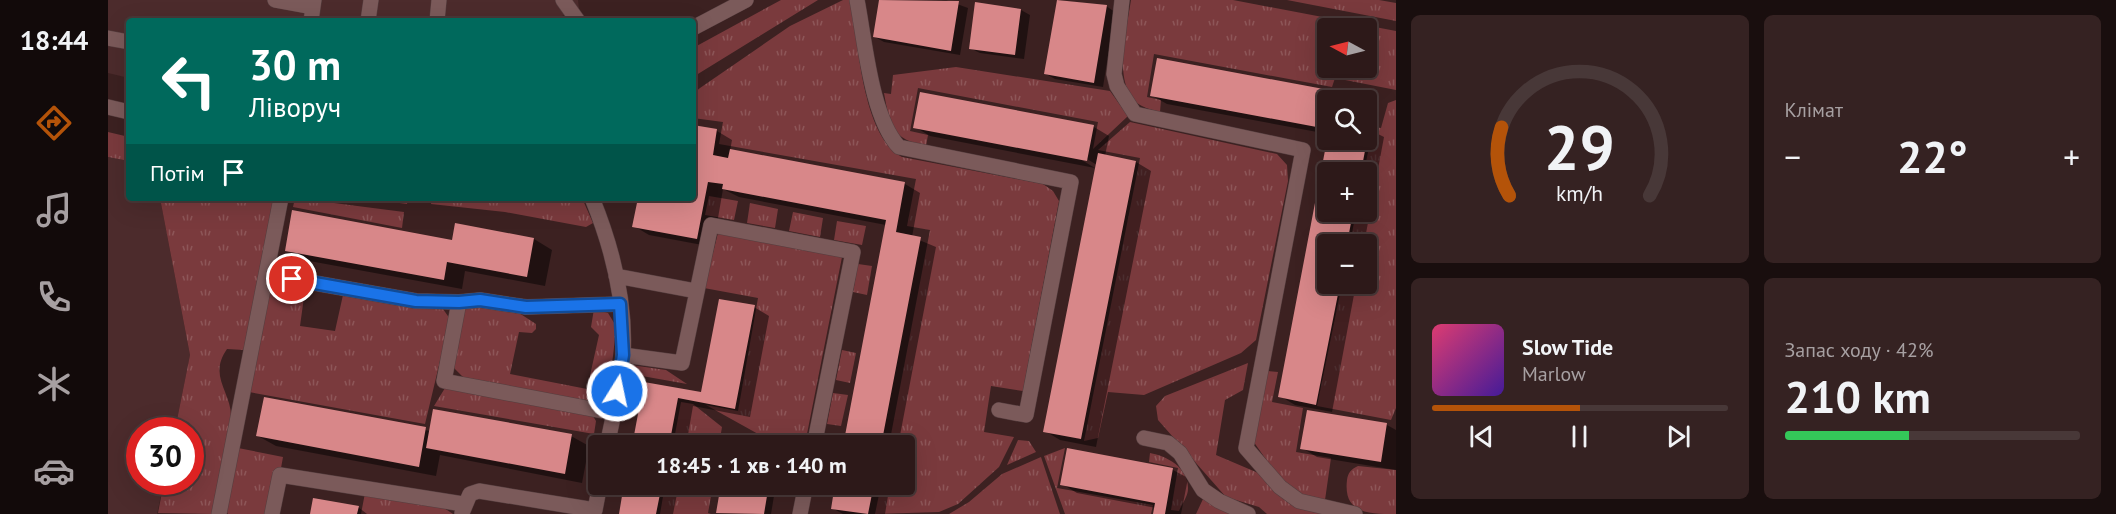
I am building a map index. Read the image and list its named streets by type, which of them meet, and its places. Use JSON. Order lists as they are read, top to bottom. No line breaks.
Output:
{"north":"left","page":{"tabs":"18:44","tile":["Клімат",["Запас ходу · 42%","210 km"]],"map_buttons":["+","−"],"turn":["30 m","Ліворуч"],"heat":["−","22°","+"],"then":"Потім","song":["Slow Tide","Marlow"],"limit":"30","trip":"18:45 · 1 хв · 140 m","gauge":["29","km/h"]}}
